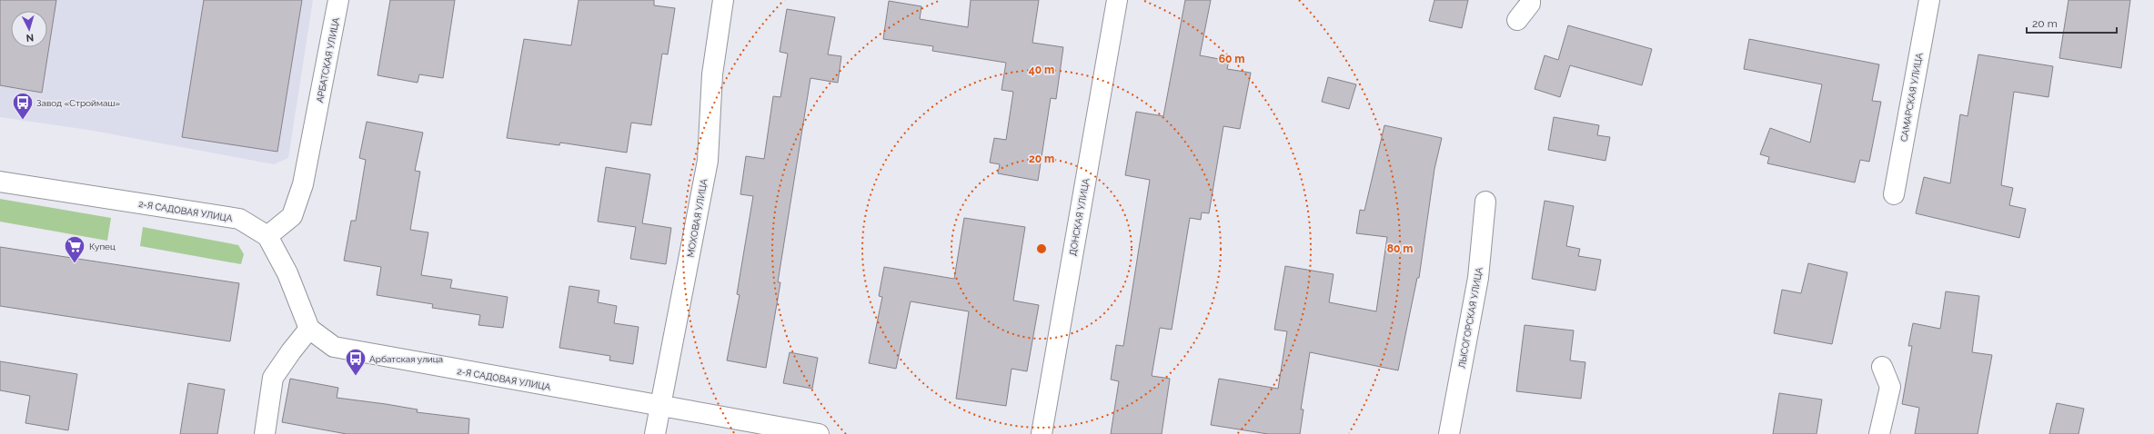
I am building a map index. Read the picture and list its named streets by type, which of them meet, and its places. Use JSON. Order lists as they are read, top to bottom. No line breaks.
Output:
{"streets":{"street":["АРБАТСКАЯ УЛИЦА","САМАРСКАЯ УЛИЦА","2-Я САДОВАЯ УЛИЦА","ДОНСКАЯ УЛИЦА","МОХОВАЯ УЛИЦА","ЛЫСОГОРСКАЯ УЛИЦА"]},"crossings":[["АРБАТСКАЯ УЛИЦА","2-Я САДОВАЯ УЛИЦА"],["2-Я САДОВАЯ УЛИЦА","МОХОВАЯ УЛИЦА"]],"places":{"bus stop":["Завод «Строймаш»","Арбатская улица"],"supermarket":["Купец"]},"scale_bar":"20 m","north":"bottom","rings":["60 m","40 m","20 m","80 m"]}
